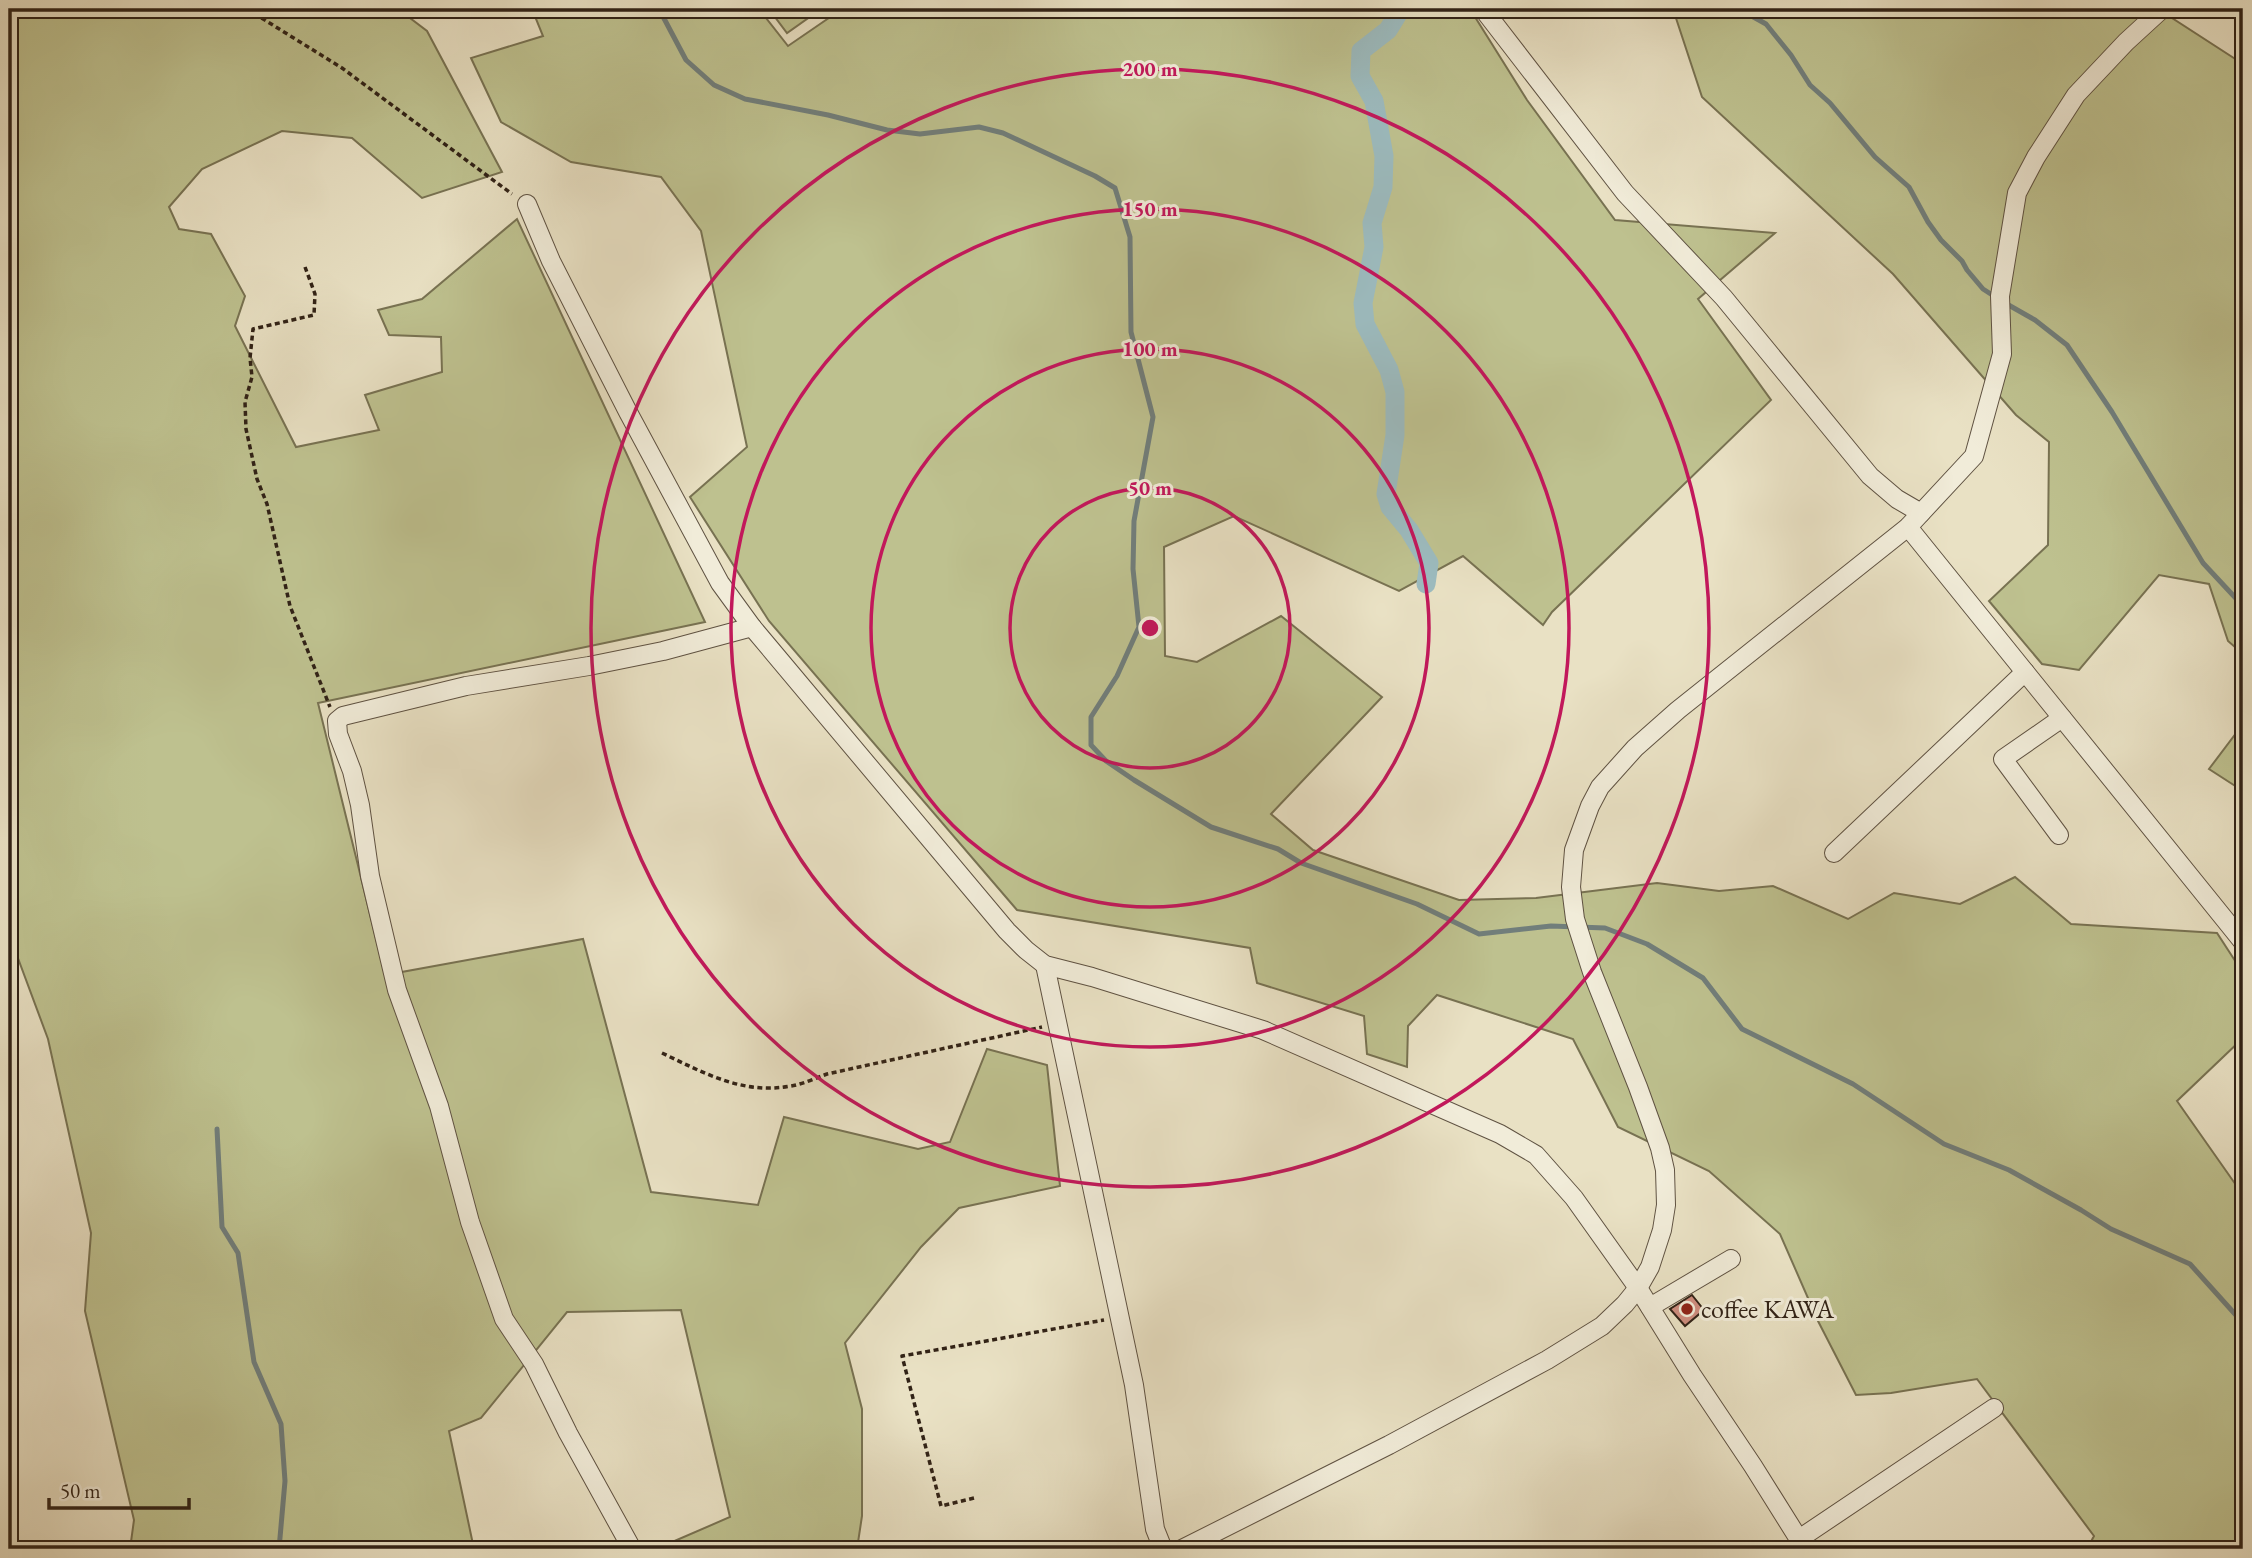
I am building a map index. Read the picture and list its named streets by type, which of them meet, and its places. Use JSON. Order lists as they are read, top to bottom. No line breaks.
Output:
{"places":["coffee KAWA"],"scale_bar":"50 m","rings":["200 m","150 m","100 m","50 m"]}
